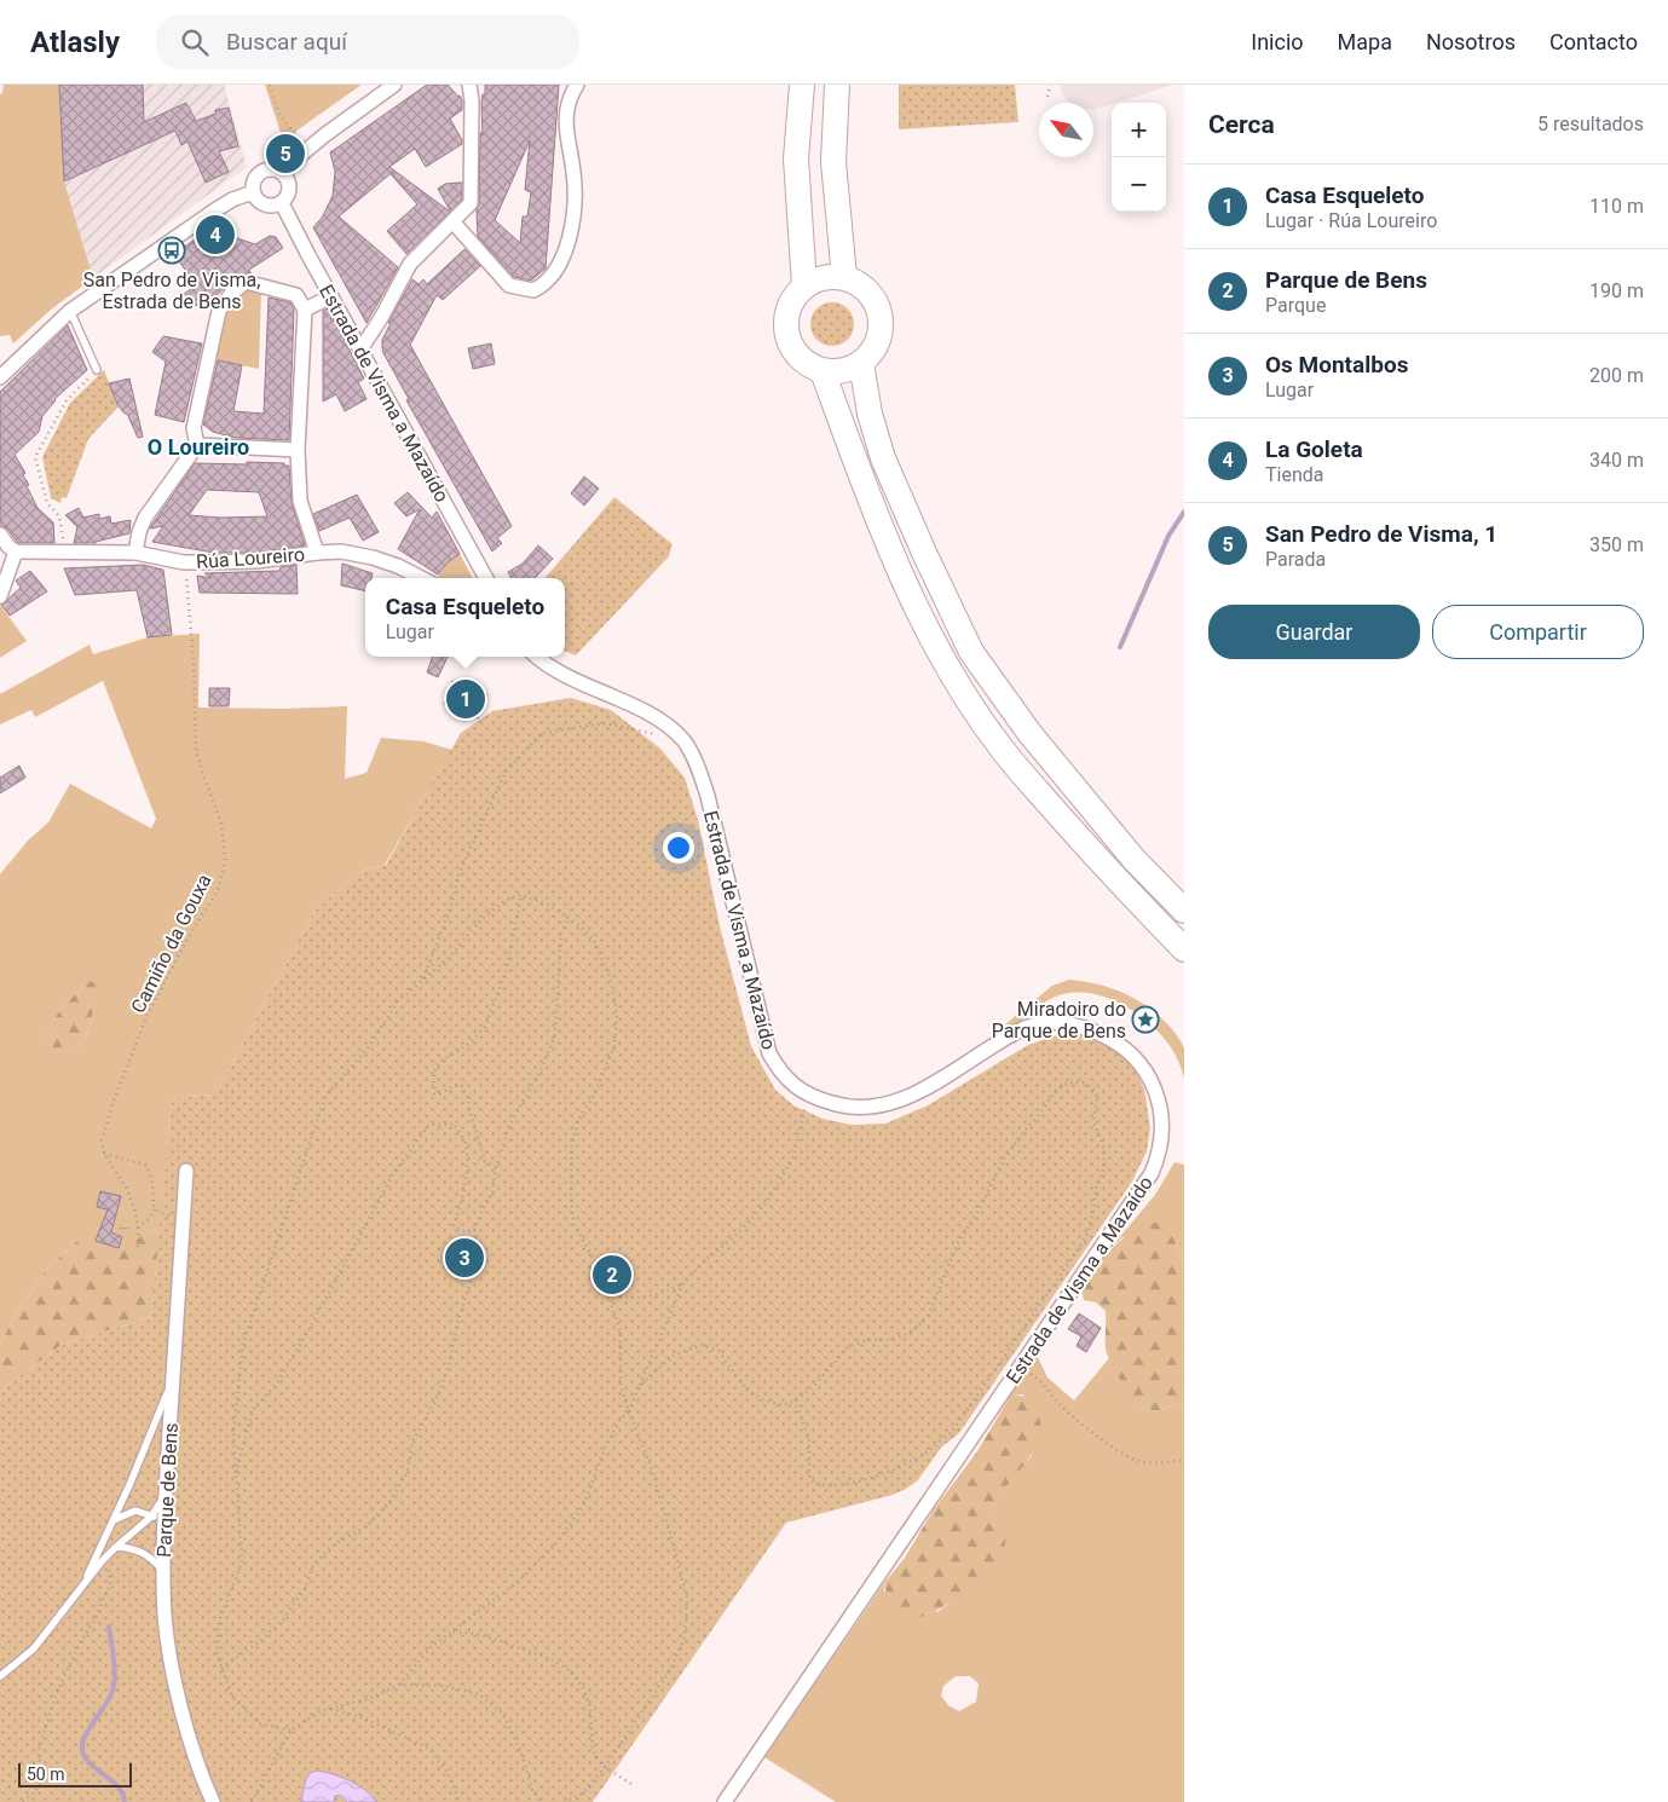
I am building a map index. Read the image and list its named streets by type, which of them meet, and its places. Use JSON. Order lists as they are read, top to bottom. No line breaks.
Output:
{"streets":{"street":["Estrada de Visma a Mazaído","Rúa Loureiro","Parque de Bens"],"path":["Camiño da Gouxa"]},"crossings":[["Rúa Loureiro","Camiño da Gouxa"]],"districts":["O Loureiro"],"places":{"bus stop":["San Pedro de Visma, Estrada de Bens"],"place":["Miradoiro do Parque de Bens"]},"scale_bar":"50 m","north":"top left","page":{"header":"Atlasly","search":"Buscar aquí","nav":["Inicio","Mapa","Nosotros","Contacto"],"heading":["Cerca","5 resultados"],"map_buttons":["+","−"],"pins":["5","4","1","3","2"],"list":[{"mark":"1","name":"Casa Esqueleto","note":"Lugar · Rúa Loureiro","value":"110 m"},{"mark":"2","name":"Parque de Bens","note":"Parque","value":"190 m"},{"mark":"3","name":"Os Montalbos","note":"Lugar","value":"200 m"},{"mark":"4","name":"La Goleta","note":"Tienda","value":"340 m"},{"mark":"5","name":"San Pedro de Visma, 1","note":"Parada","value":"350 m"}],"popup":["Casa Esqueleto","Lugar"],"buttons":["Guardar","Compartir"],"scale":"50 m"}}
